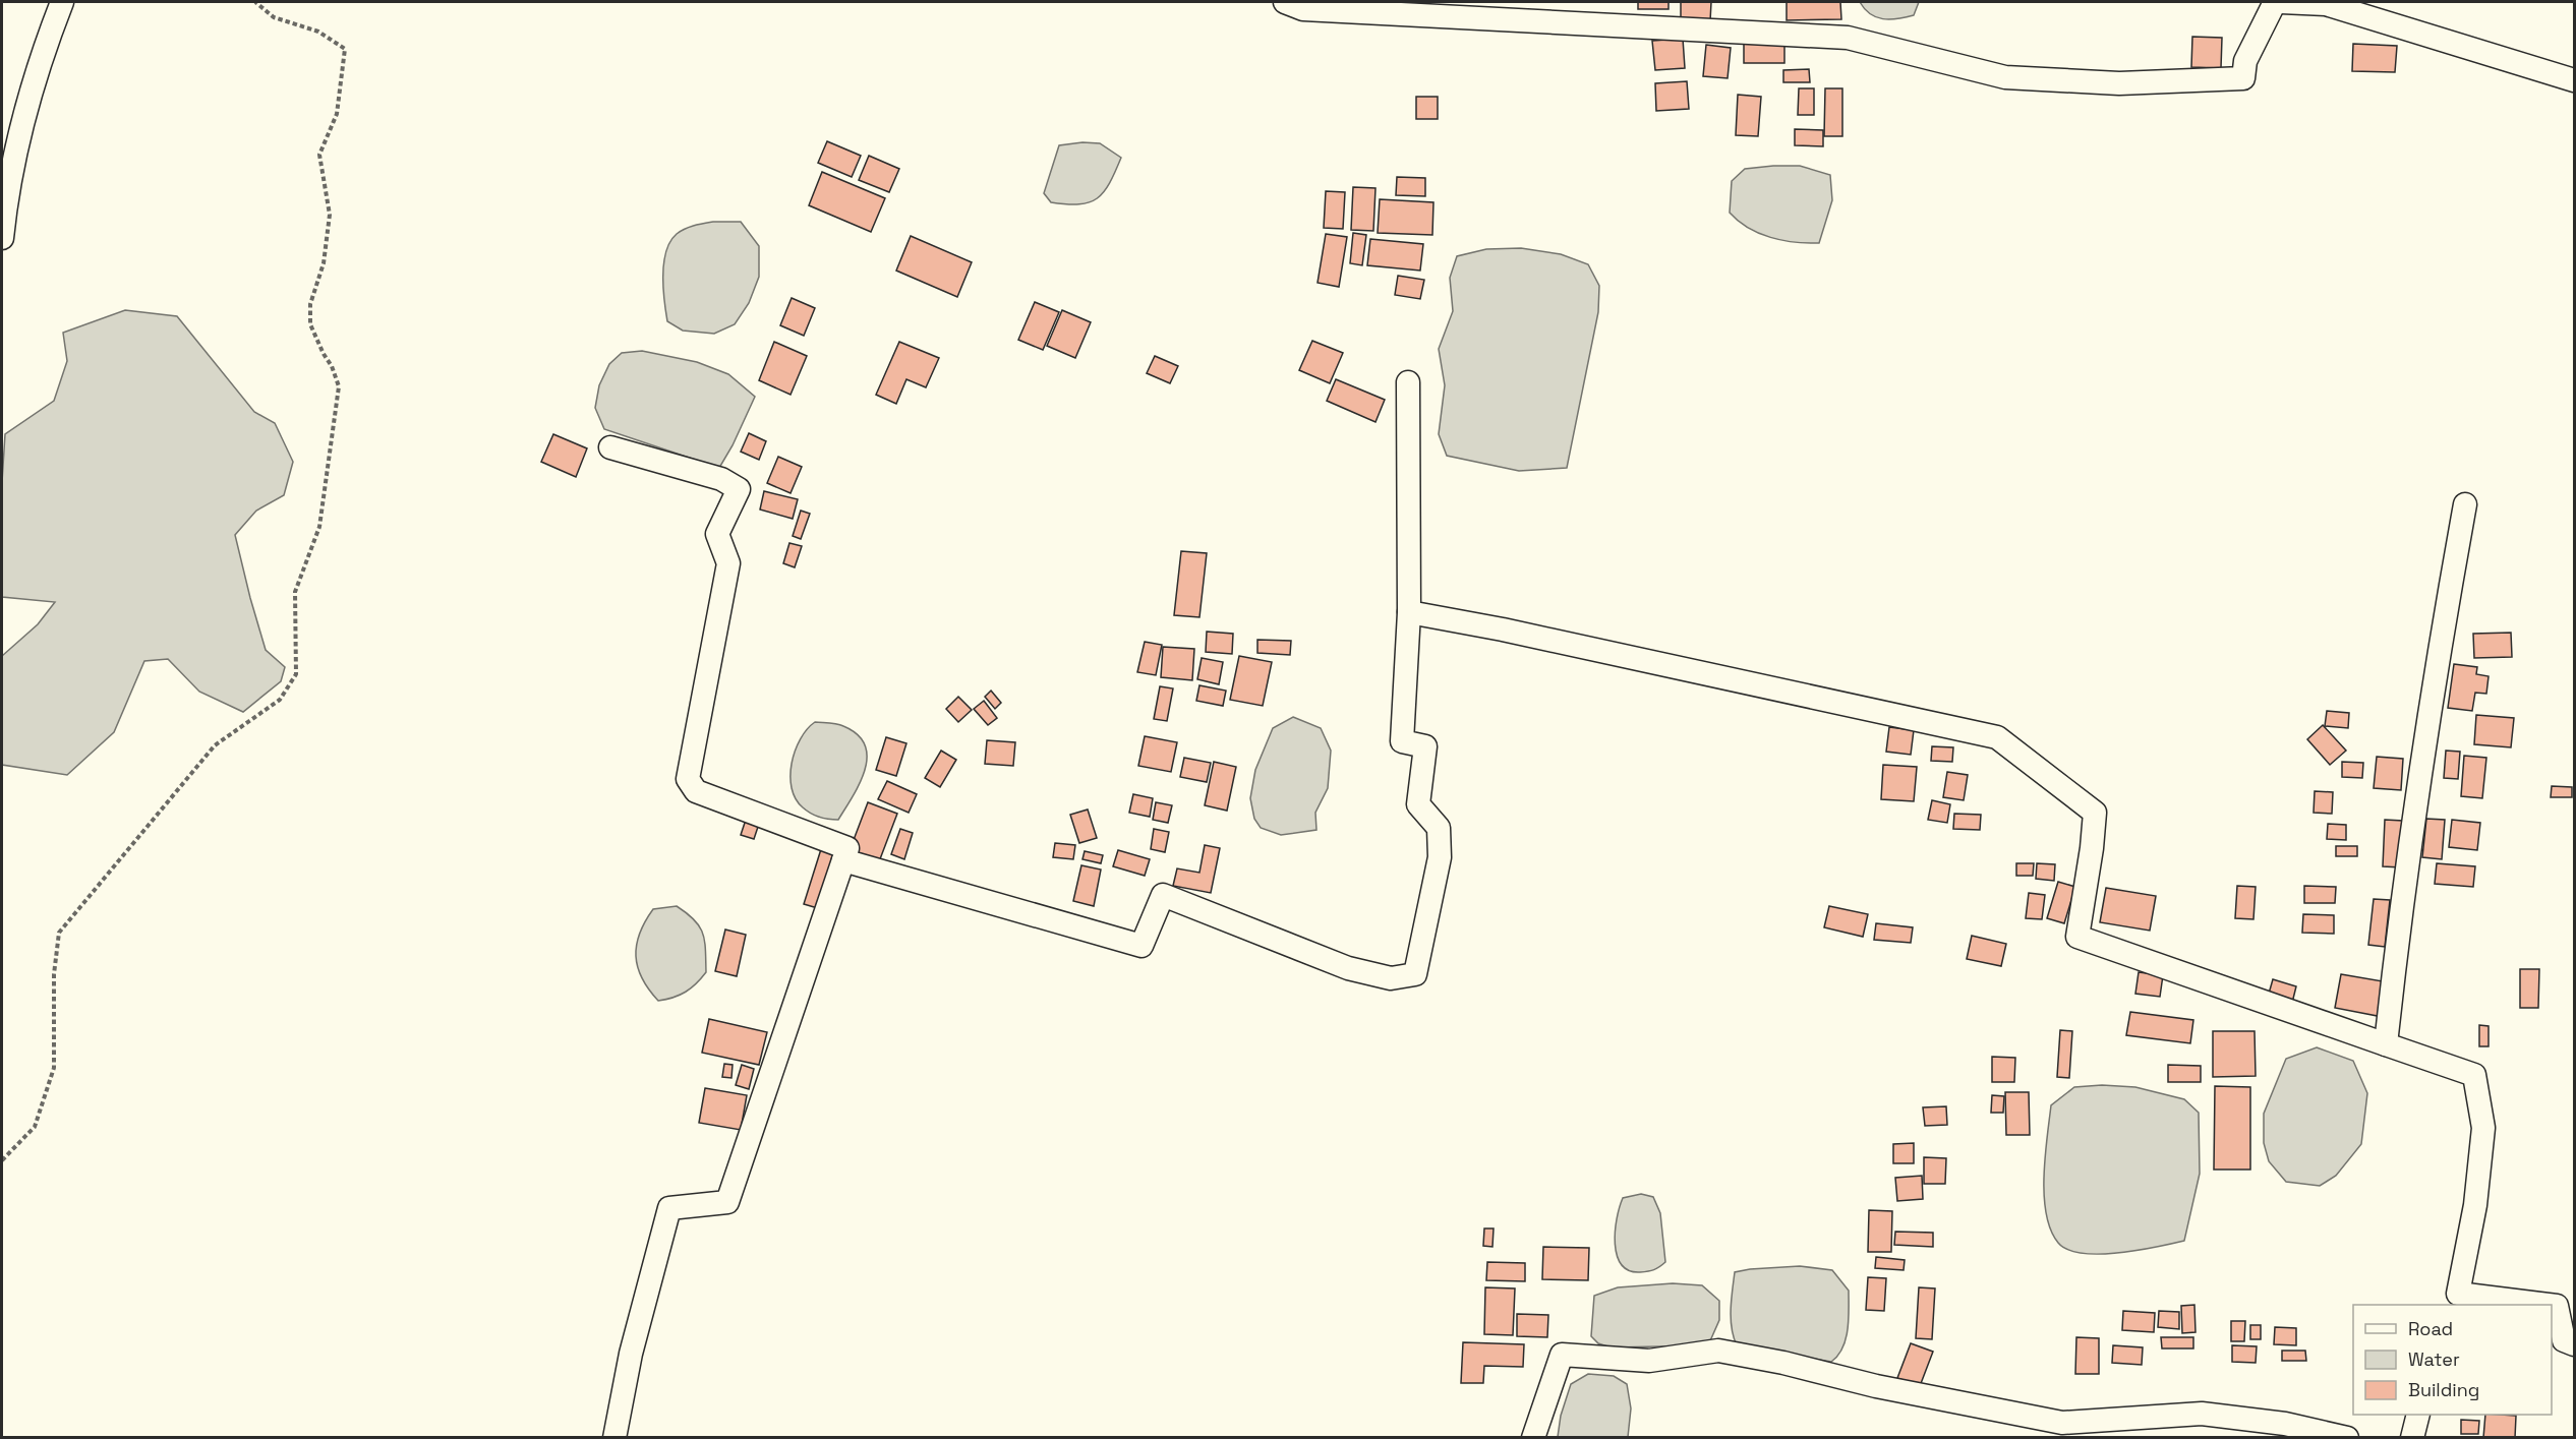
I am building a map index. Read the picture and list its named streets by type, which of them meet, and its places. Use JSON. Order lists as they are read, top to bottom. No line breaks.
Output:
{"legend":["Road","Water","Building"]}
